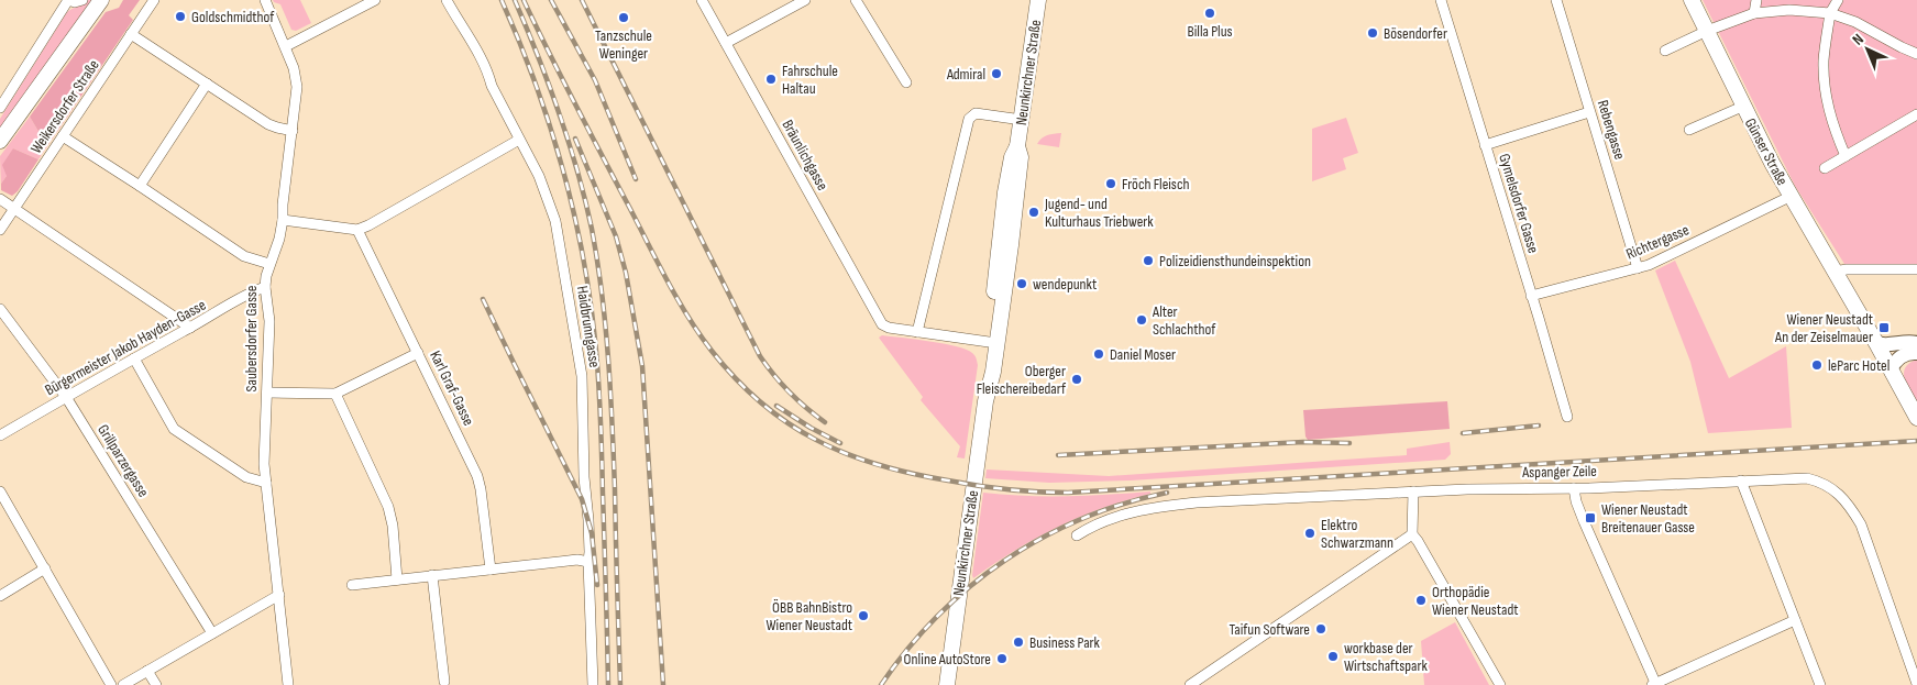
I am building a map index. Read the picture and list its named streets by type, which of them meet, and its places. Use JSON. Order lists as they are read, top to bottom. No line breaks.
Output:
{"streets":{"main road":["Neunkirchner Straße","Günser Straße"],"street":["Weikersdorfer Straße","Rebengasse","Bräunlichgasse","Gymelsdorfer Gasse","Richtergasse","Haidbrunngasse","Saubersdorfer Gasse","Bürgermeister Jakob Hayden-Gasse","Karl Graf-Gasse","Grillparzergasse","Aspanger Zeile"]},"crossings":[["Rebengasse","Richtergasse"],["Günser Straße","Richtergasse"],["Gymelsdorfer Gasse","Richtergasse"],["Saubersdorfer Gasse","Bürgermeister Jakob Hayden-Gasse"],["Bürgermeister Jakob Hayden-Gasse","Grillparzergasse"]],"places":{"other":["Billa Plus","Goldschmidthof","Tanzschule Weninger","Bösendorfer","Admiral","Fahrschule Haltau","Fröch Fleisch","Jugend- und Kulturhaus Triebwerk","Polizeidiensthundeinspektion","wendepunkt","Alter Schlachthof","Daniel Moser","leParc Hotel","Oberger Fleischereibedarf","Elektro Schwarzmann","Orthopädie Wiener Neustadt","ÖBB BahnBistro Wiener Neustadt","Taifun Software","Business Park","workbase der Wirtschaftspark","Online AutoStore"],"transit":["Wiener Neustadt An der Zeiselmauer","Wiener Neustadt Breitenauer Gasse"]},"north":"top left"}
